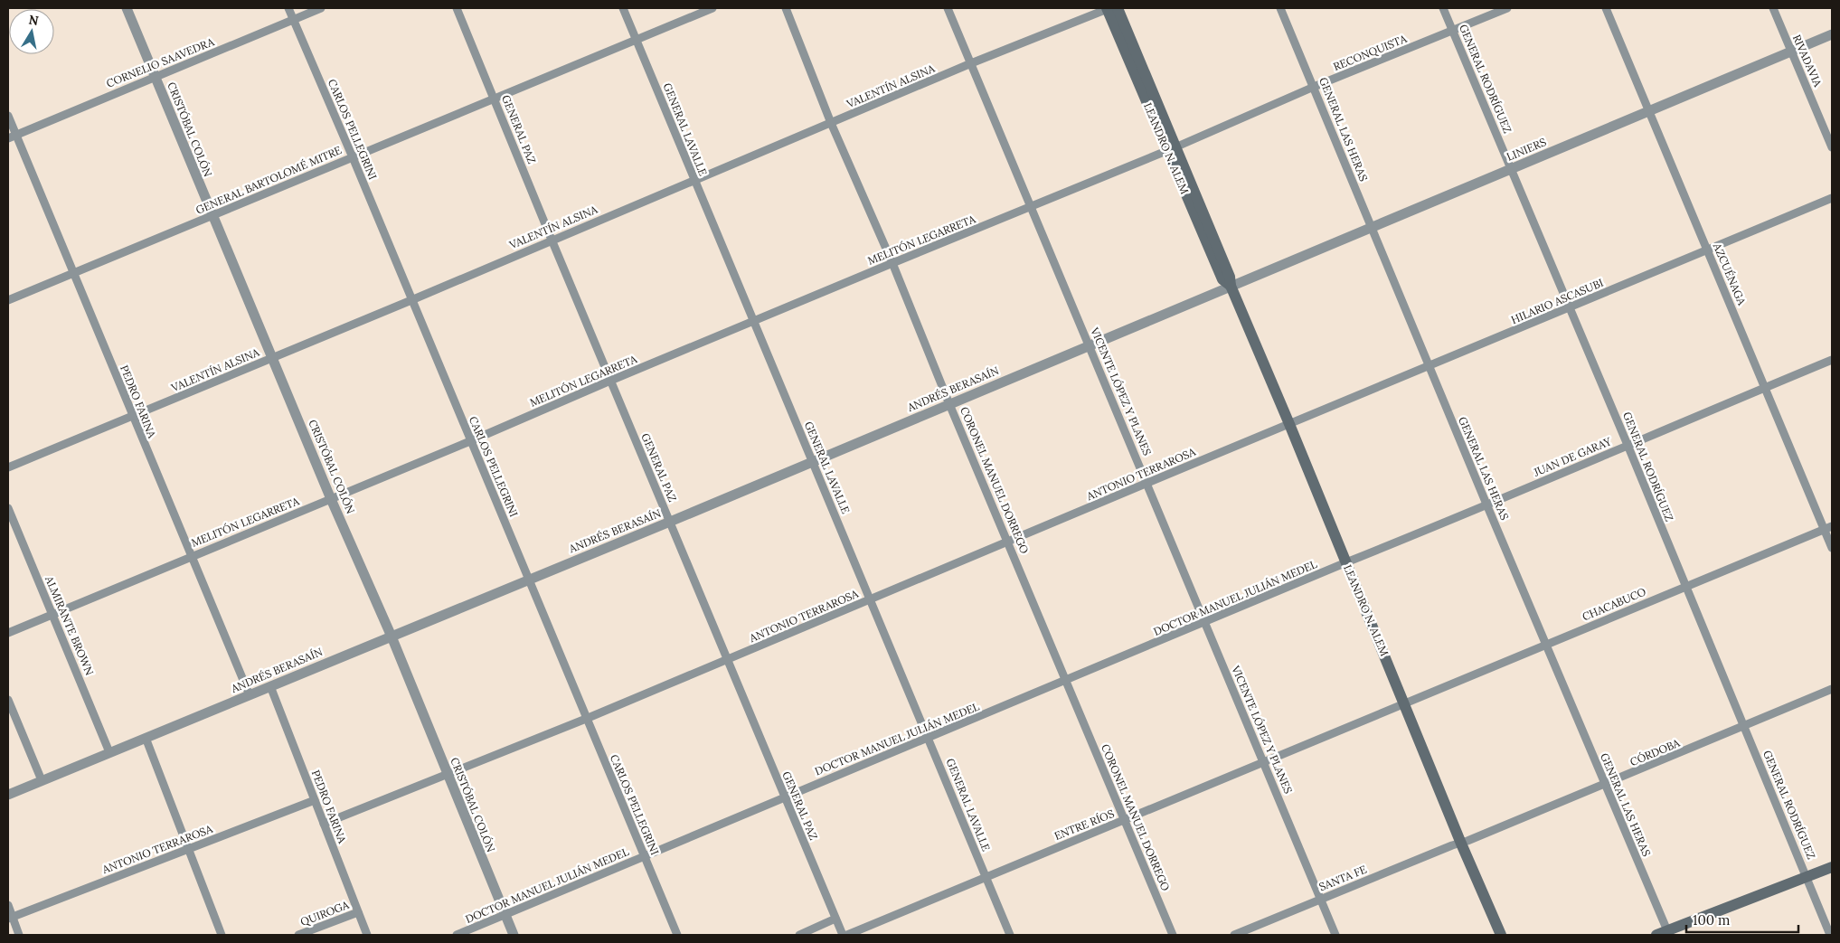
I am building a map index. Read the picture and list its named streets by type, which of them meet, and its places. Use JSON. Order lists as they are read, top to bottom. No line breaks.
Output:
{"streets":{"main road":["LEANDRO N. ALEM"],"street":["RECONQUISTA","RIVADAVIA","CORNELIO SAAVEDRA","GENERAL RODRÍGUEZ","VALENTÍN ALSINA","CRISTÓBAL COLÓN","CARLOS PELLEGRINI","GENERAL PAZ","GENERAL LAVALLE","GENERAL LAS HERAS","LINIERS","GENERAL BARTOLOMÉ MITRE","MELITÓN LEGARRETA","AZCUÉNAGA","HILARIO ASCASUBI","ANDRÉS BERASAÍN","VICENTE LÓPEZ Y PLANES","PEDRO FARINA","JUAN DE GARAY","ANTONIO TERRAROSA","CORONEL MANUEL DORREGO","DOCTOR MANUEL JULIÁN MEDEL","CHACABUCO","ALMIRANTE BROWN","CÓRDOBA","ENTRE RÍOS","SANTA FE","QUIROGA"]},"crossings":[["RECONQUISTA","GENERAL RODRÍGUEZ"],["RECONQUISTA","GENERAL LAS HERAS"],["RECONQUISTA","LEANDRO N. ALEM"],["RECONQUISTA","MELITÓN LEGARRETA"],["RIVADAVIA","LINIERS"],["CORNELIO SAAVEDRA","CRISTÓBAL COLÓN"],["CORNELIO SAAVEDRA","CARLOS PELLEGRINI"],["CORNELIO SAAVEDRA","PEDRO FARINA"],["GENERAL RODRÍGUEZ","LINIERS"],["GENERAL RODRÍGUEZ","HILARIO ASCASUBI"],["GENERAL RODRÍGUEZ","JUAN DE GARAY"],["GENERAL RODRÍGUEZ","CHACABUCO"],["GENERAL RODRÍGUEZ","CÓRDOBA"],["VALENTÍN ALSINA","CRISTÓBAL COLÓN"],["VALENTÍN ALSINA","CARLOS PELLEGRINI"],["VALENTÍN ALSINA","GENERAL PAZ"],["VALENTÍN ALSINA","GENERAL LAVALLE"],["VALENTÍN ALSINA","LEANDRO N. ALEM"],["VALENTÍN ALSINA","VICENTE LÓPEZ Y PLANES"],["VALENTÍN ALSINA","PEDRO FARINA"],["VALENTÍN ALSINA","CORONEL MANUEL DORREGO"],["CRISTÓBAL COLÓN","GENERAL BARTOLOMÉ MITRE"],["CRISTÓBAL COLÓN","MELITÓN LEGARRETA"],["CRISTÓBAL COLÓN","ANDRÉS BERASAÍN"],["CRISTÓBAL COLÓN","ANTONIO TERRAROSA"],["CRISTÓBAL COLÓN","DOCTOR MANUEL JULIÁN MEDEL"],["CARLOS PELLEGRINI","GENERAL BARTOLOMÉ MITRE"],["CARLOS PELLEGRINI","MELITÓN LEGARRETA"],["CARLOS PELLEGRINI","ANDRÉS BERASAÍN"],["CARLOS PELLEGRINI","ANTONIO TERRAROSA"],["CARLOS PELLEGRINI","DOCTOR MANUEL JULIÁN MEDEL"],["GENERAL PAZ","GENERAL BARTOLOMÉ MITRE"],["GENERAL PAZ","MELITÓN LEGARRETA"],["GENERAL PAZ","ANDRÉS BERASAÍN"],["GENERAL PAZ","ANTONIO TERRAROSA"],["GENERAL PAZ","DOCTOR MANUEL JULIÁN MEDEL"],["GENERAL LAVALLE","GENERAL BARTOLOMÉ MITRE"],["GENERAL LAVALLE","MELITÓN LEGARRETA"],["GENERAL LAVALLE","ANDRÉS BERASAÍN"],["GENERAL LAVALLE","ANTONIO TERRAROSA"],["GENERAL LAVALLE","DOCTOR MANUEL JULIÁN MEDEL"],["GENERAL LAVALLE","ENTRE RÍOS"],["GENERAL LAS HERAS","LINIERS"],["GENERAL LAS HERAS","HILARIO ASCASUBI"],["GENERAL LAS HERAS","JUAN DE GARAY"],["GENERAL LAS HERAS","CHACABUCO"],["GENERAL LAS HERAS","CÓRDOBA"],["LEANDRO N. ALEM","LINIERS"],["LEANDRO N. ALEM","MELITÓN LEGARRETA"],["LEANDRO N. ALEM","HILARIO ASCASUBI"],["LEANDRO N. ALEM","ANDRÉS BERASAÍN"],["LEANDRO N. ALEM","JUAN DE GARAY"],["LEANDRO N. ALEM","ANTONIO TERRAROSA"],["LEANDRO N. ALEM","DOCTOR MANUEL JULIÁN MEDEL"],["LEANDRO N. ALEM","CHACABUCO"],["LEANDRO N. ALEM","CÓRDOBA"],["LEANDRO N. ALEM","ENTRE RÍOS"],["LEANDRO N. ALEM","SANTA FE"],["LINIERS","AZCUÉNAGA"],["LINIERS","ANDRÉS BERASAÍN"],["GENERAL BARTOLOMÉ MITRE","PEDRO FARINA"],["MELITÓN LEGARRETA","VICENTE LÓPEZ Y PLANES"],["MELITÓN LEGARRETA","PEDRO FARINA"],["MELITÓN LEGARRETA","CORONEL MANUEL DORREGO"],["MELITÓN LEGARRETA","ALMIRANTE BROWN"],["AZCUÉNAGA","HILARIO ASCASUBI"],["AZCUÉNAGA","JUAN DE GARAY"],["AZCUÉNAGA","CHACABUCO"],["HILARIO ASCASUBI","ANTONIO TERRAROSA"],["ANDRÉS BERASAÍN","VICENTE LÓPEZ Y PLANES"],["ANDRÉS BERASAÍN","PEDRO FARINA"],["ANDRÉS BERASAÍN","CORONEL MANUEL DORREGO"],["ANDRÉS BERASAÍN","ALMIRANTE BROWN"],["VICENTE LÓPEZ Y PLANES","ANTONIO TERRAROSA"],["VICENTE LÓPEZ Y PLANES","DOCTOR MANUEL JULIÁN MEDEL"],["VICENTE LÓPEZ Y PLANES","ENTRE RÍOS"],["VICENTE LÓPEZ Y PLANES","SANTA FE"],["PEDRO FARINA","ANTONIO TERRAROSA"],["PEDRO FARINA","QUIROGA"],["JUAN DE GARAY","DOCTOR MANUEL JULIÁN MEDEL"],["ANTONIO TERRAROSA","CORONEL MANUEL DORREGO"],["CORONEL MANUEL DORREGO","DOCTOR MANUEL JULIÁN MEDEL"],["CORONEL MANUEL DORREGO","ENTRE RÍOS"],["CHACABUCO","ENTRE RÍOS"],["CÓRDOBA","SANTA FE"]],"scale_bar":"100 m","north":"top"}
